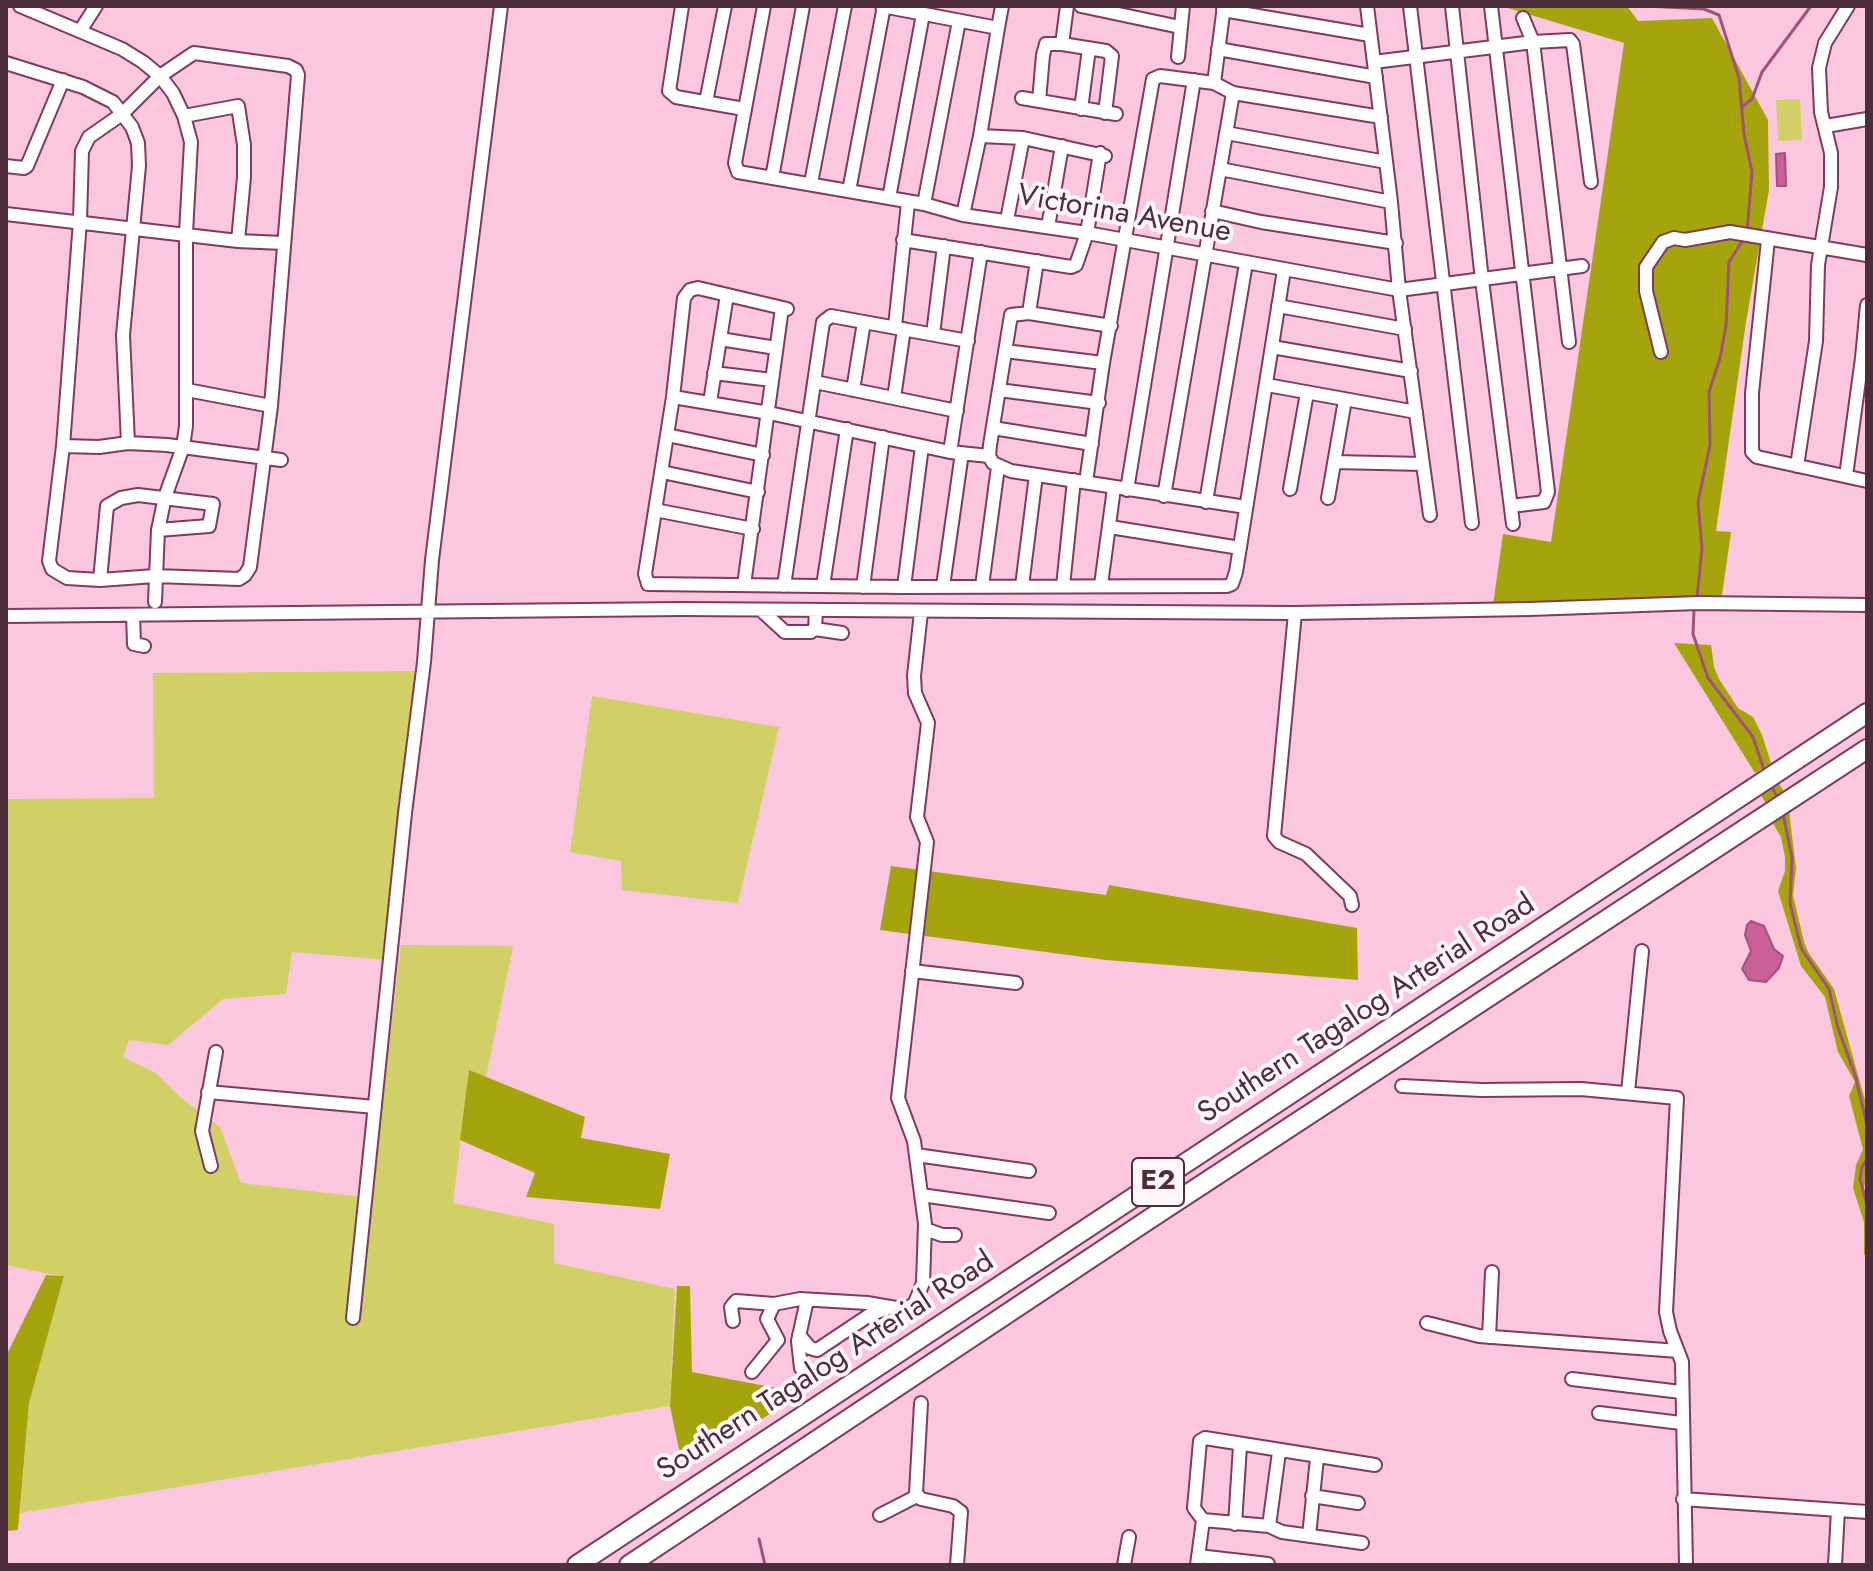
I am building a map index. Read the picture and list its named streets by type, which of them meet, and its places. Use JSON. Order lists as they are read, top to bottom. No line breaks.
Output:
{"streets":{"highway":["Southern Tagalog Arterial Road","E2"],"street":["Victorina Avenue"]}}
